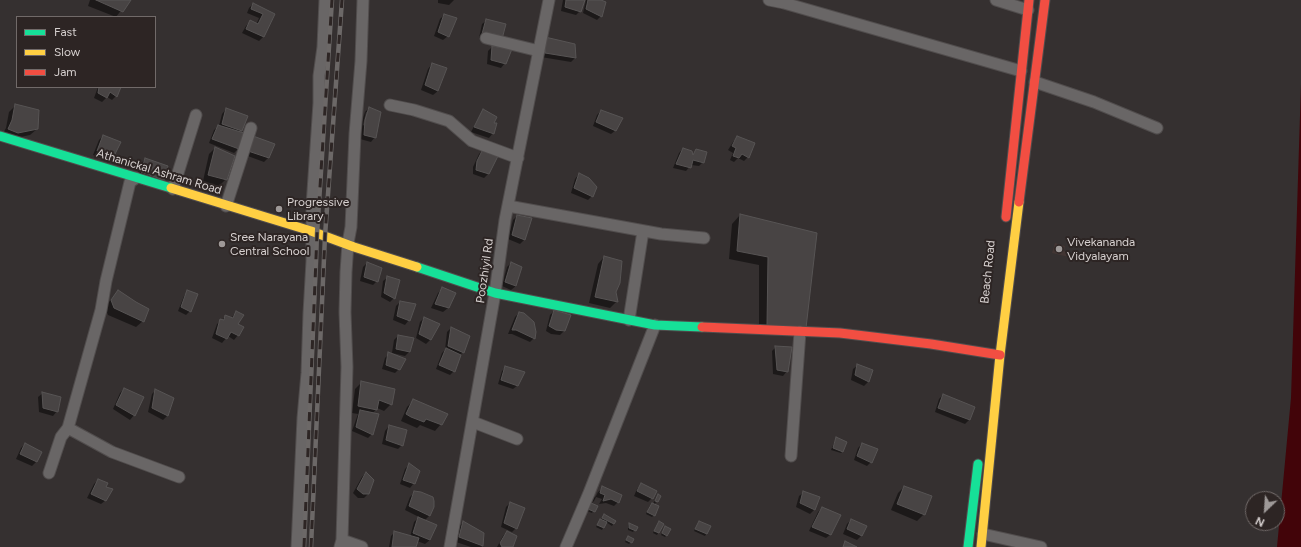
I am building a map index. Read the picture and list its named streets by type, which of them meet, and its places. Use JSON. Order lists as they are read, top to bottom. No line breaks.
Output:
{"streets":{"street":["Athanickal Ashram Road","Poozhiyil Rd","Beach Road"]},"crossings":[["Athanickal Ashram Road","Poozhiyil Rd"],["Athanickal Ashram Road","Beach Road"]],"places":["Progressive Library","Sree Narayana Central School","Vivekananda Vidyalayam"],"legend":["Fast","Slow","Jam"],"north":"bottom left"}
